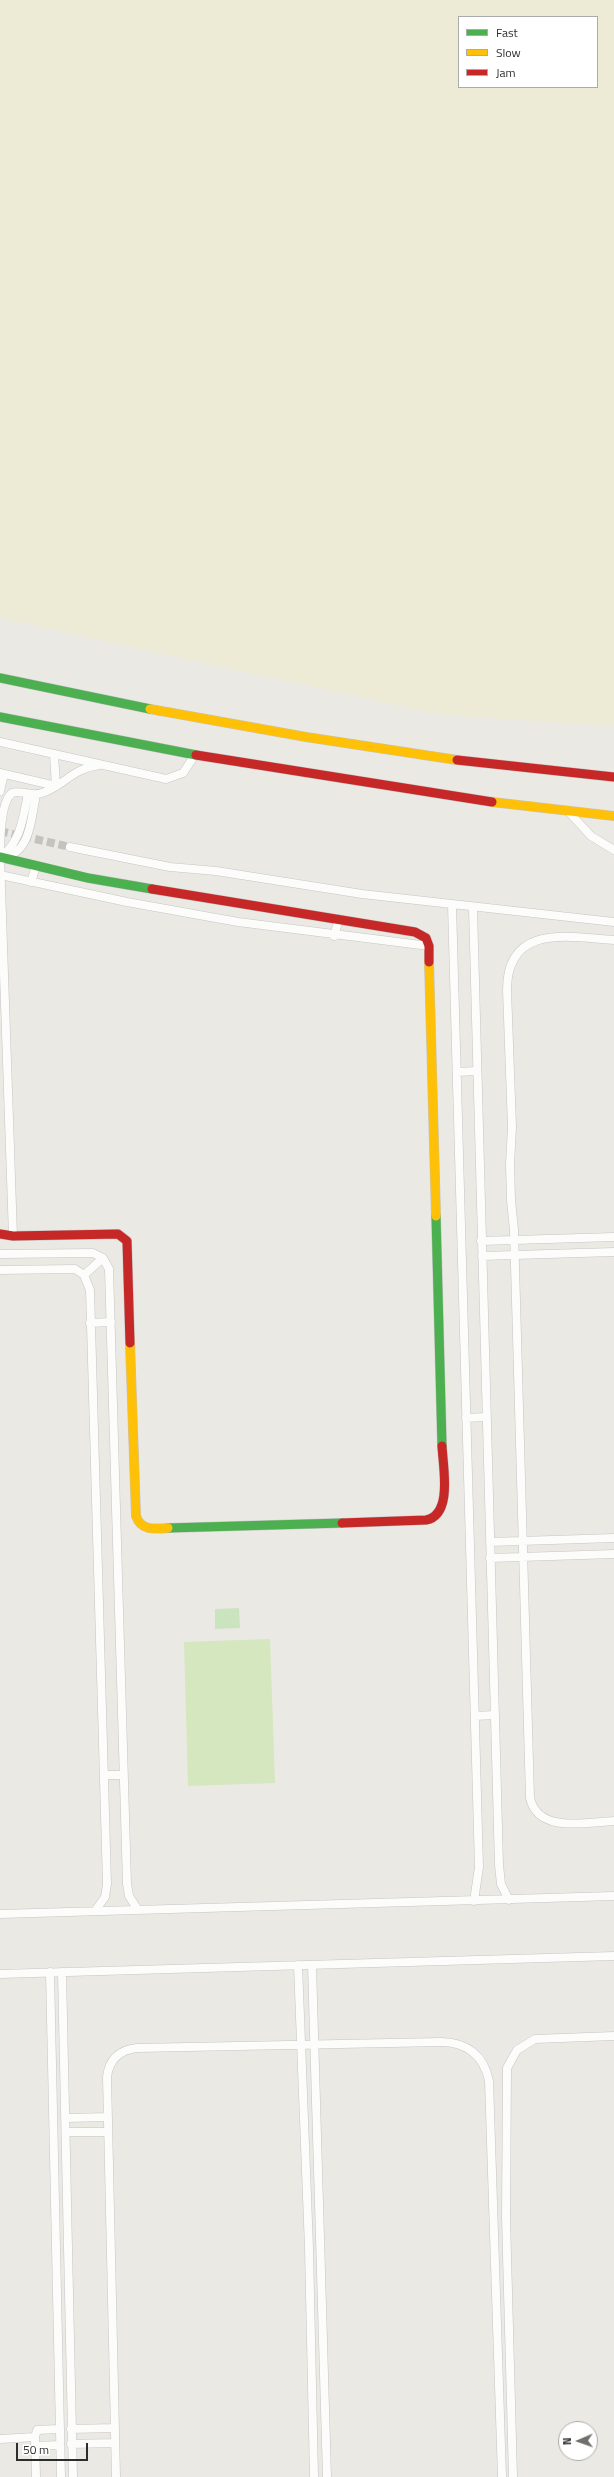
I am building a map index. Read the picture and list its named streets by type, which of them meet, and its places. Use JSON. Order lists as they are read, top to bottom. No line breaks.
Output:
{"legend":["Fast","Slow","Jam"],"scale_bar":"50 m","north":"left"}
